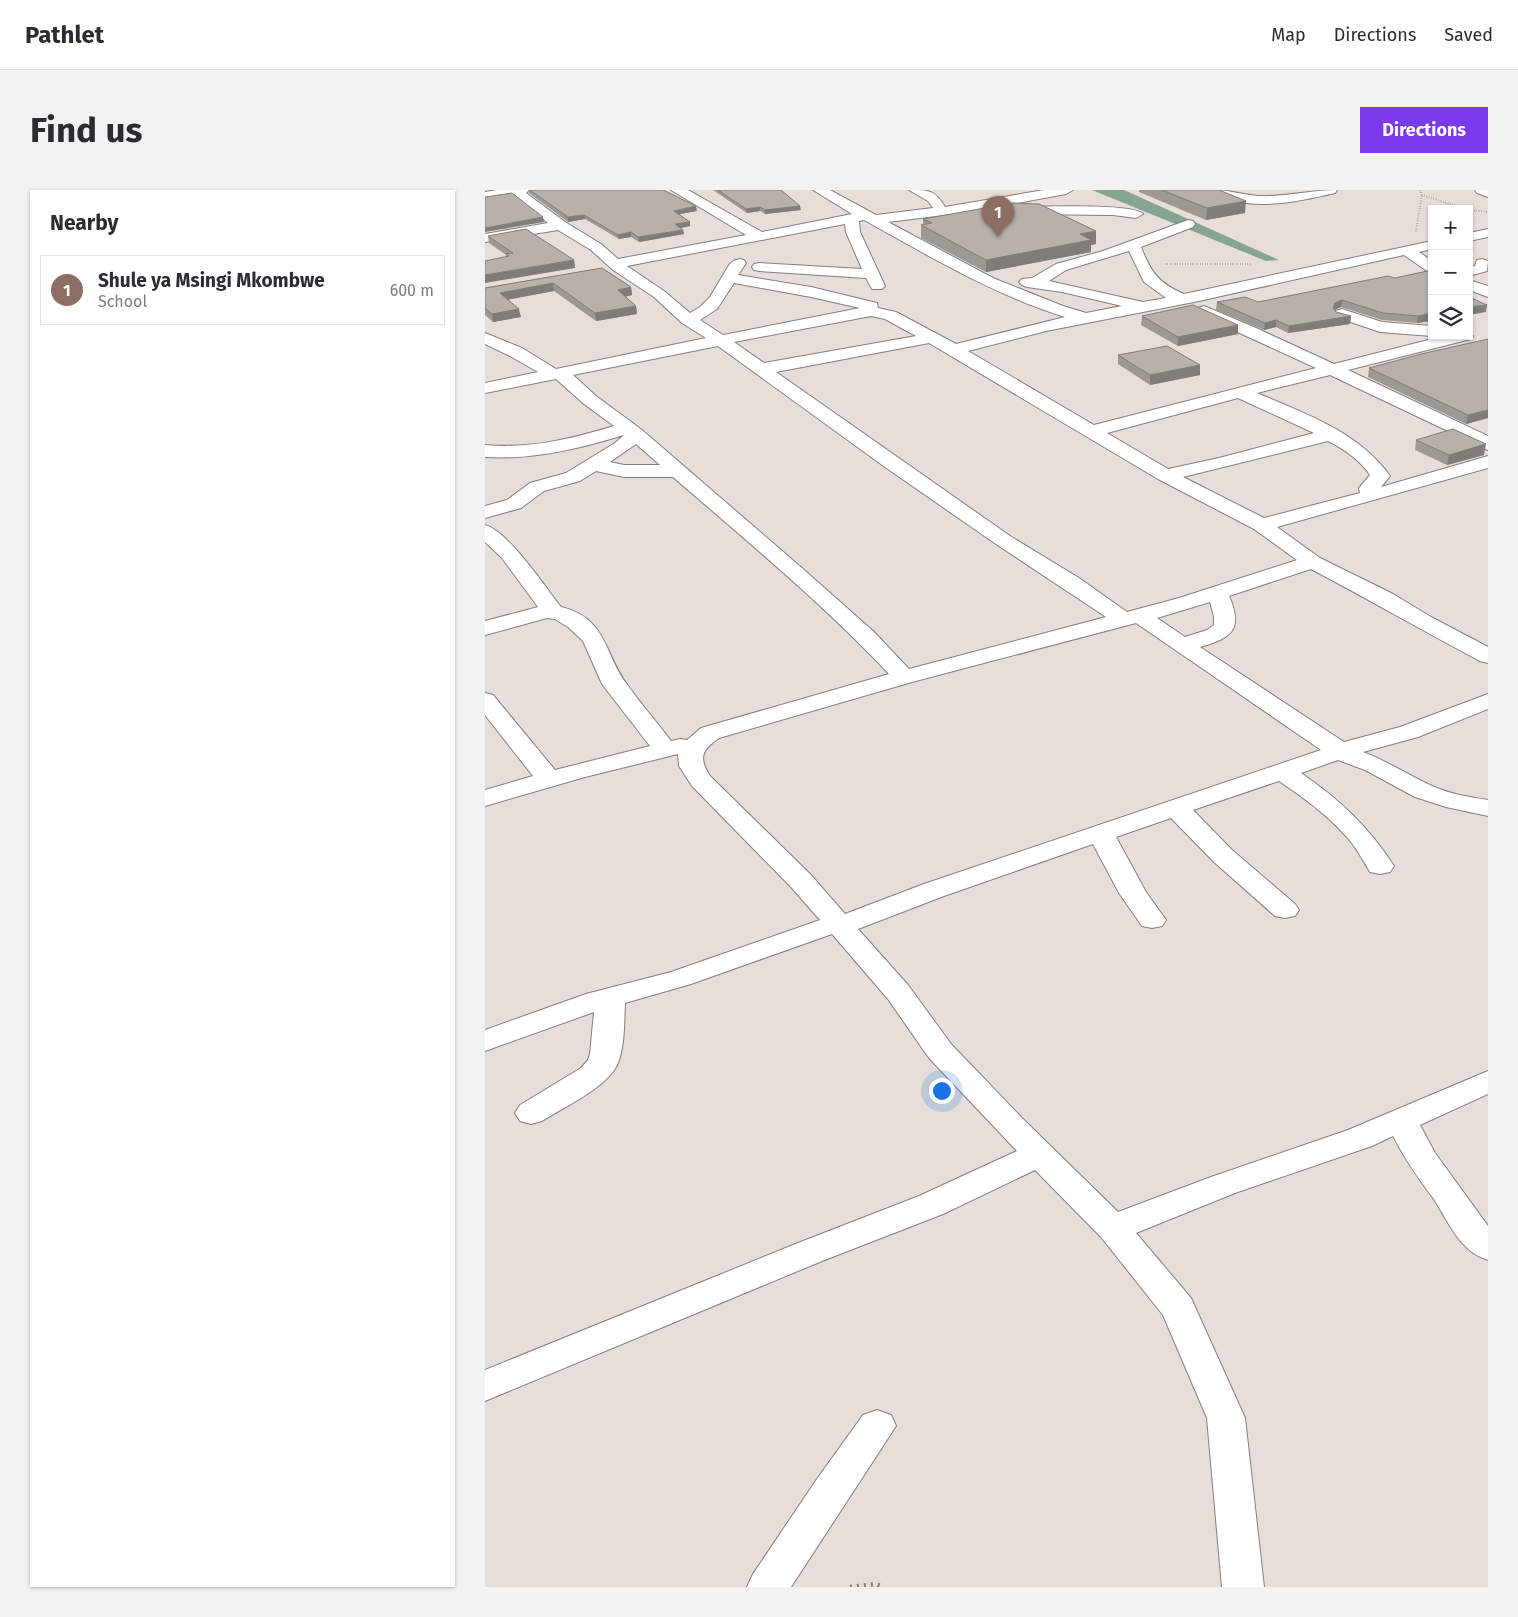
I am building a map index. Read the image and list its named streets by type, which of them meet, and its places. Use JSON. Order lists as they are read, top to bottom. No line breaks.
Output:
{"page":{"header":"Pathlet","nav":["Map","Directions","Saved"],"buttons":"Directions","title":"Find us","heading":"Nearby","pins":"1","map_buttons":["+","−"],"list":[{"mark":"1","name":"Shule ya Msingi Mkombwe","note":"School","value":"600 m"}]}}
